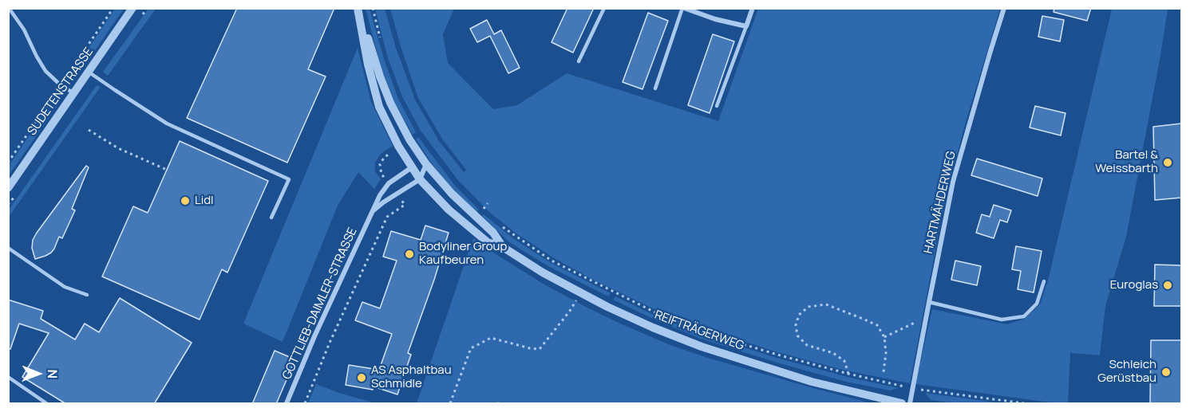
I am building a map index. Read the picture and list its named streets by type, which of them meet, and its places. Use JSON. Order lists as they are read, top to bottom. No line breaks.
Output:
{"streets":{"street":["SUDETENSTRASSE","HARTMÄHDERWEG","GOTTLIEB-DAIMLER-STRASSE","REIFTRÄGERWEG"]},"crossings":[["GOTTLIEB-DAIMLER-STRASSE","REIFTRÄGERWEG"]],"places":["Bartel & Weissbarth","Lidl","Bodyliner Group Kaufbeuren","Euroglas","Schleich Gerüstbau","AS Asphaltbau Schmidle"],"north":"right"}
